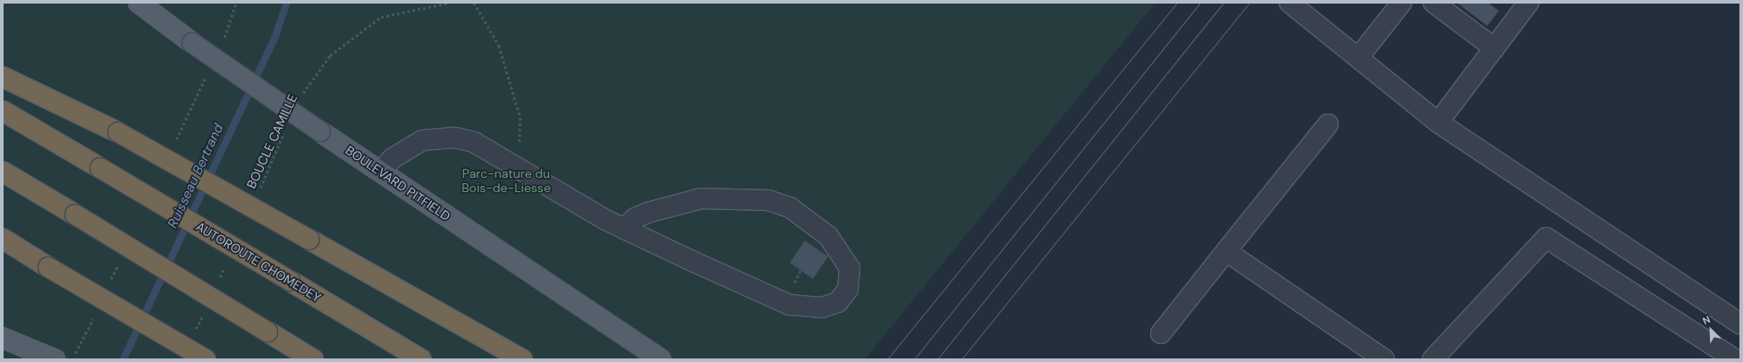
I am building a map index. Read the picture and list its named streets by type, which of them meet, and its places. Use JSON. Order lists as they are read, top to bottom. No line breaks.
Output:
{"streets":{"highway":["AUTOROUTE CHOMEDEY"],"main road":["BOULEVARD PITFIELD"],"path":["BOUCLE CAMILLE"]},"water":["Ruisseau Bertrand"],"parks":["Parc-nature du Bois-de-Liesse"],"north":"top left"}
